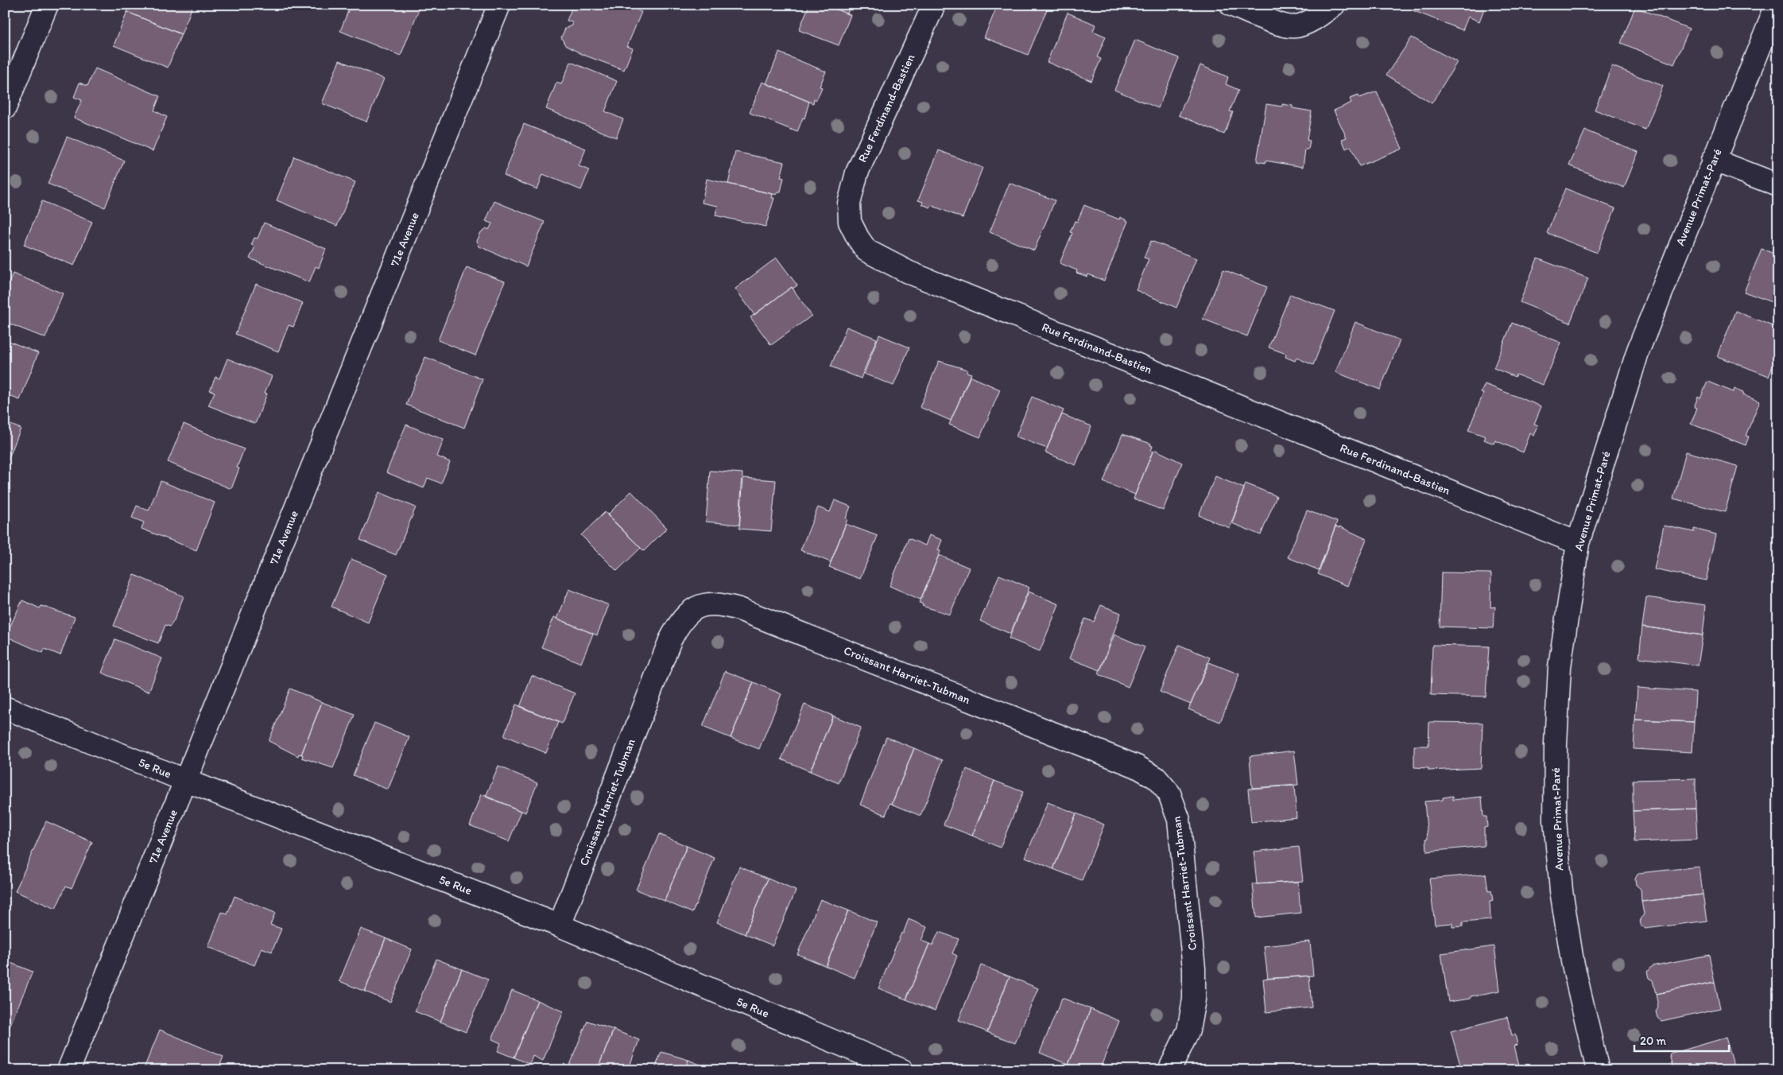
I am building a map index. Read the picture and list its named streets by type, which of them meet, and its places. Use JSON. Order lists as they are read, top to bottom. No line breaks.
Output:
{"streets":{"street":["Rue Ferdinand-Bastien","Avenue Primat-Paré","71e Avenue","Croissant Harriet-Tubman","5e Rue"]},"crossings":[["Rue Ferdinand-Bastien","Avenue Primat-Paré"],["71e Avenue","5e Rue"],["Croissant Harriet-Tubman","5e Rue"]],"scale_bar":"20 m"}
